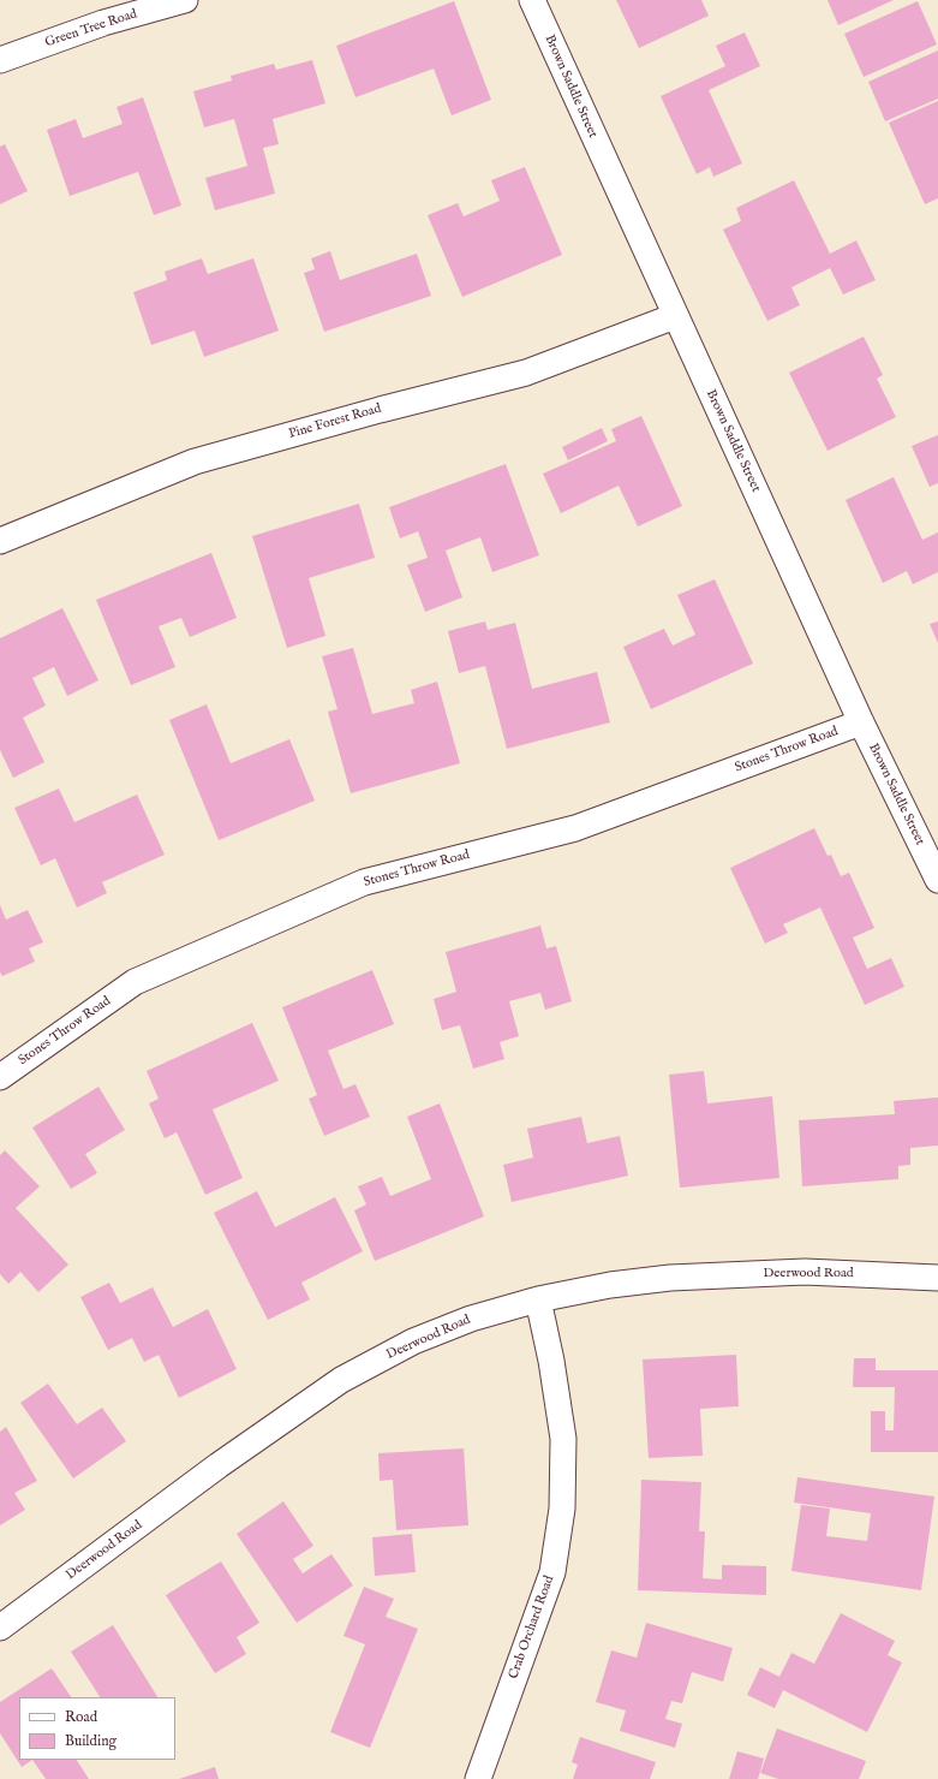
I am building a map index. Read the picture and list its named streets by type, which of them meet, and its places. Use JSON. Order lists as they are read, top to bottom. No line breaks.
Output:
{"streets":{"street":["Green Tree Road","Brown Saddle Street","Pine Forest Road","Stones Throw Road","Deerwood Road","Crab Orchard Road"]},"crossings":[["Brown Saddle Street","Pine Forest Road"],["Brown Saddle Street","Stones Throw Road"],["Deerwood Road","Crab Orchard Road"]],"legend":["Road","Building"]}
